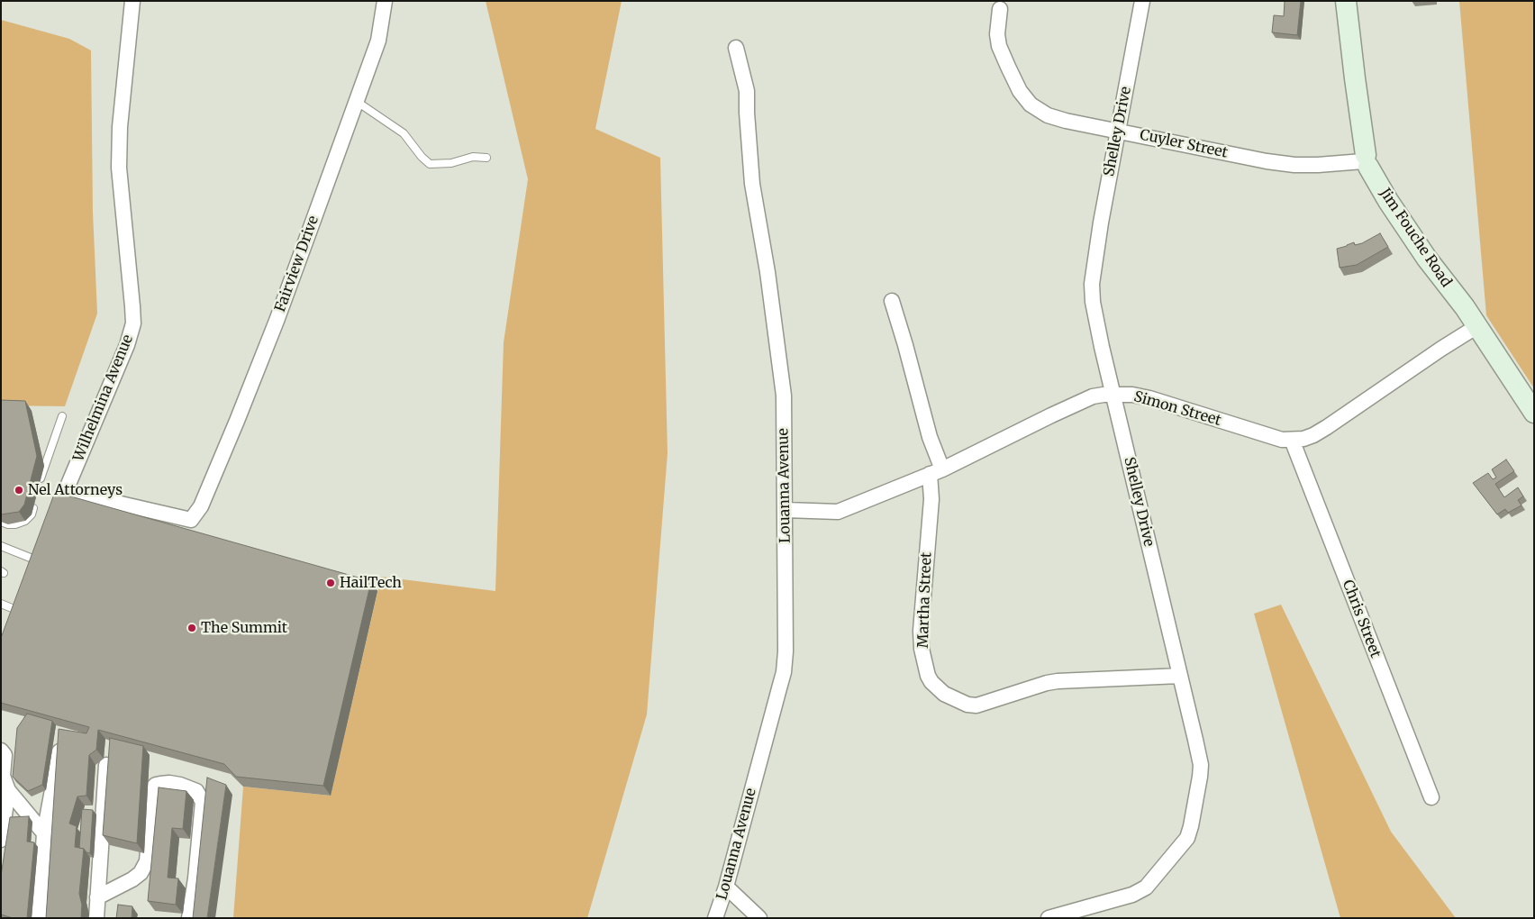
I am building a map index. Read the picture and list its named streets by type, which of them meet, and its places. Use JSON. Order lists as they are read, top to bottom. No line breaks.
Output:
{"streets":{"street":["Shelley Drive","Cuyler Street","Jim Fouche Road","Fairview Drive","Wilhelmina Avenue","Simon Street","Louanna Avenue","Martha Street","Chris Street"]},"crossings":[["Shelley Drive","Cuyler Street"],["Shelley Drive","Simon Street"],["Shelley Drive","Martha Street"],["Cuyler Street","Jim Fouche Road"],["Jim Fouche Road","Simon Street"],["Simon Street","Louanna Avenue"],["Simon Street","Martha Street"],["Simon Street","Chris Street"]],"places":["Nel Attorneys","HailTech","The Summit"]}
